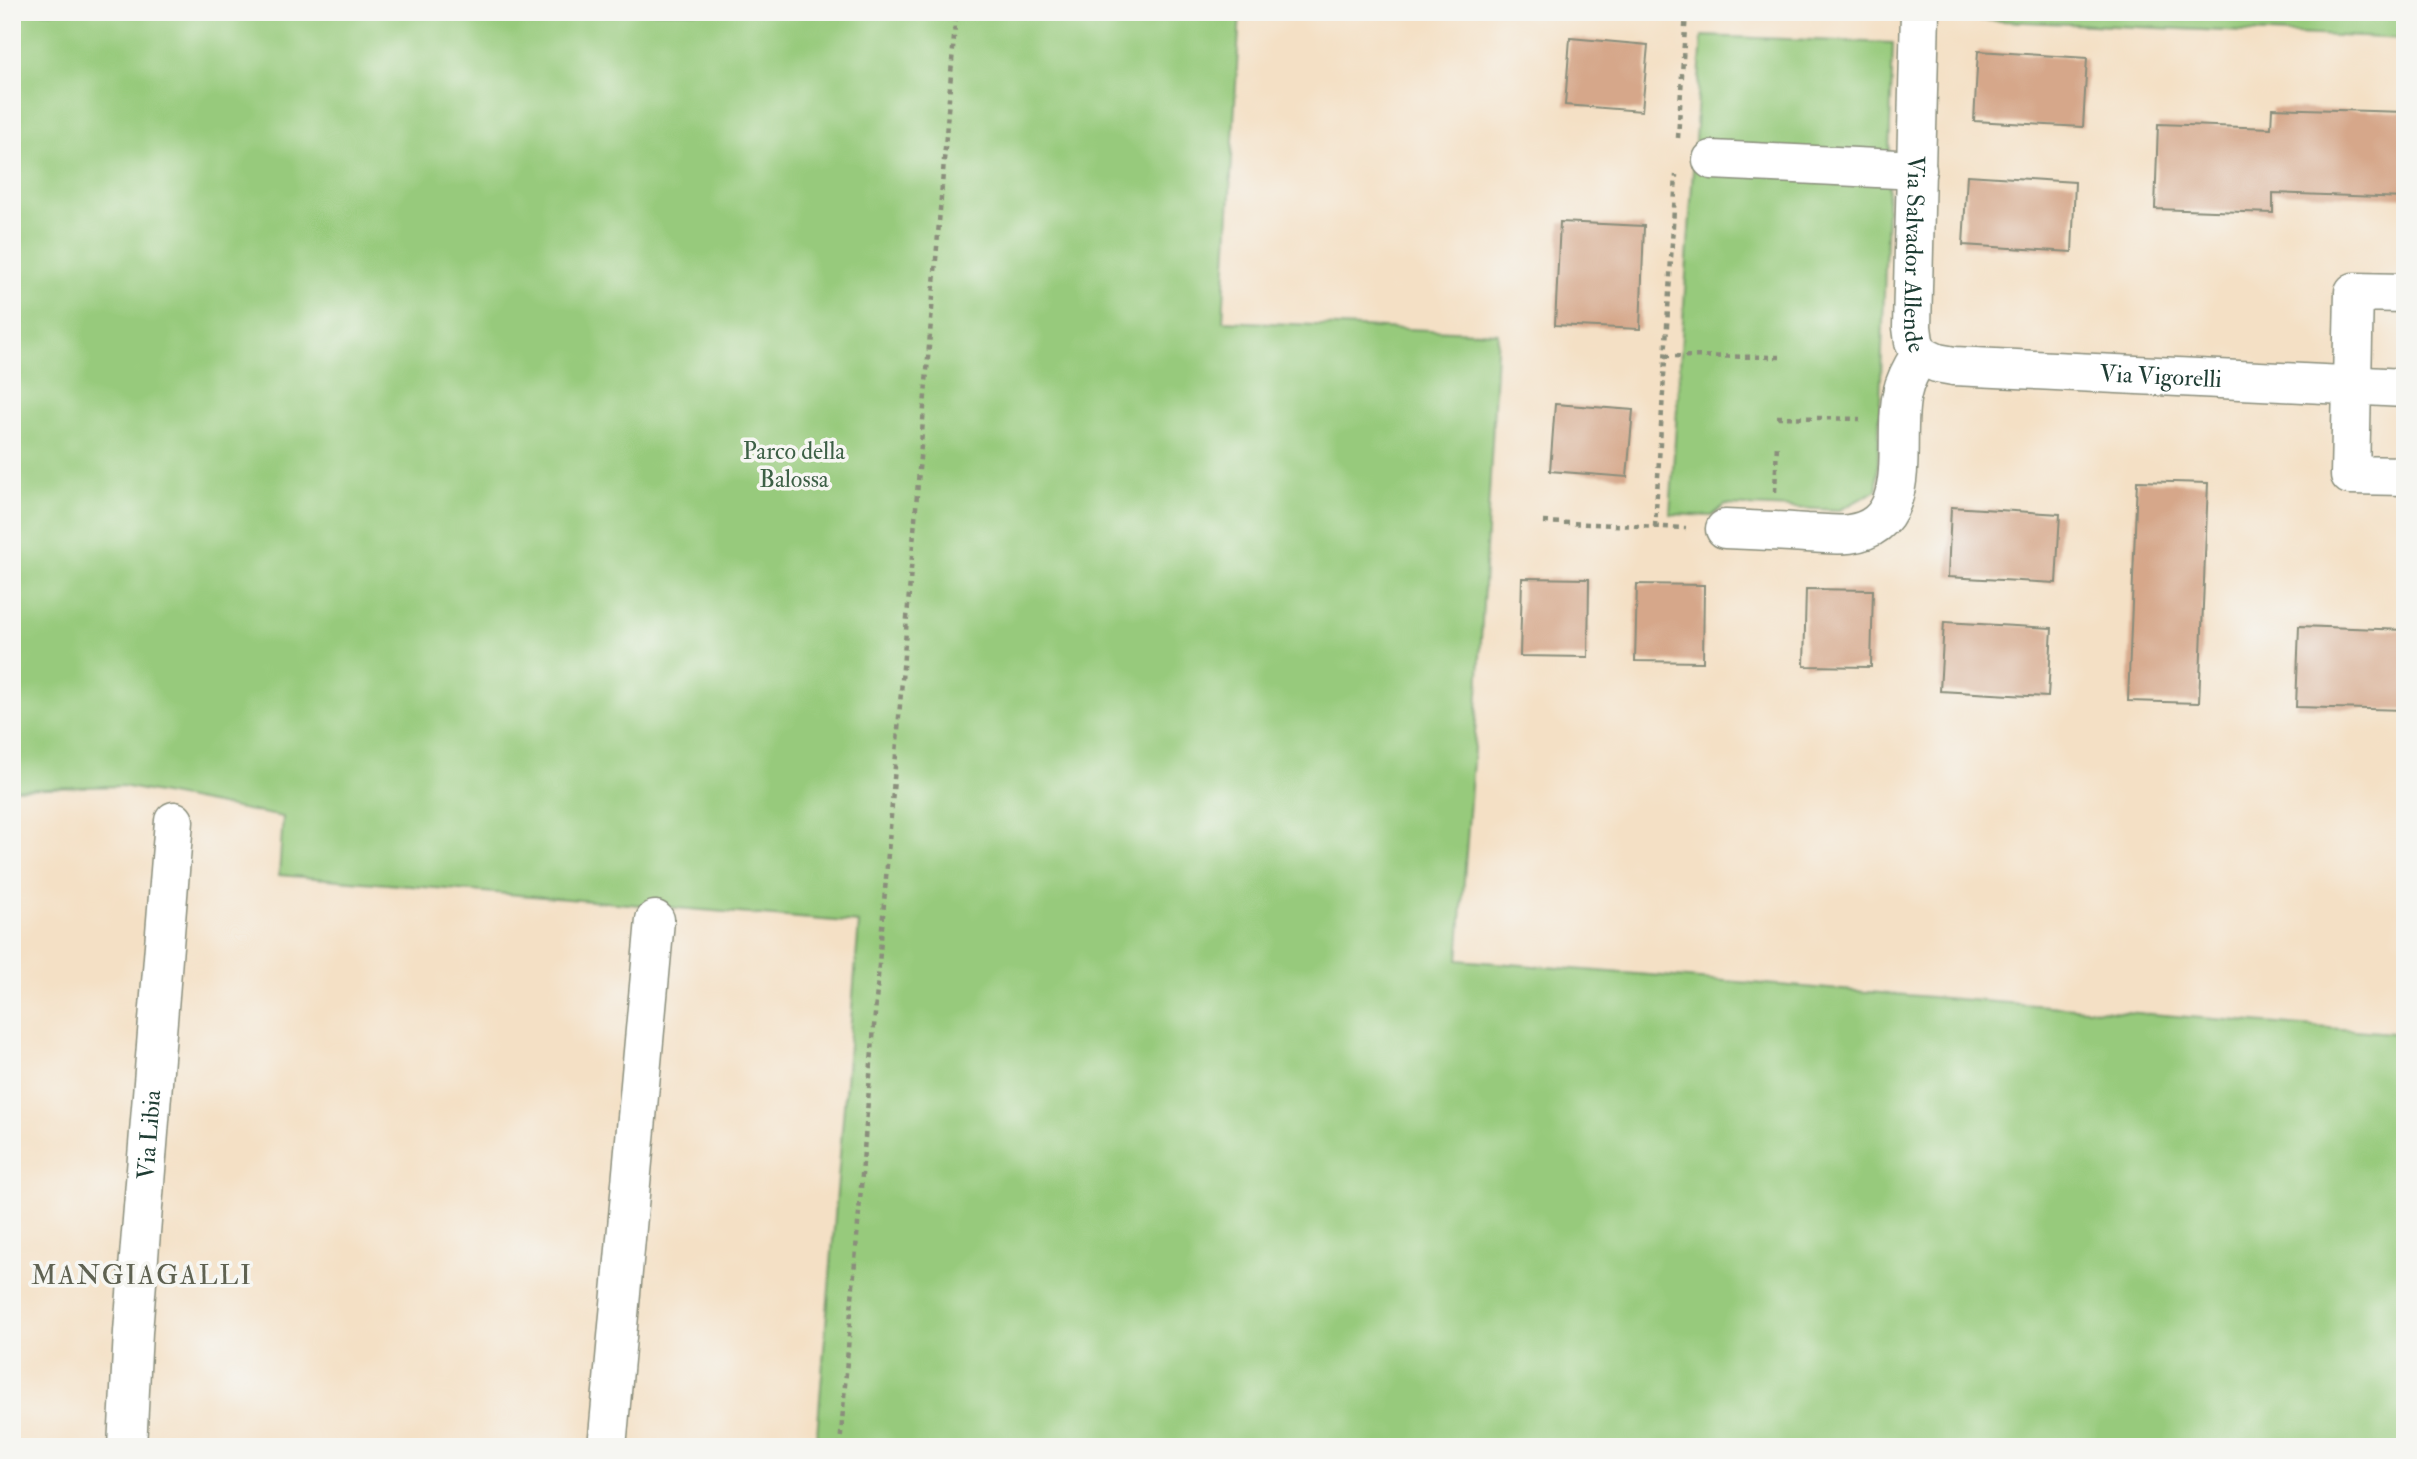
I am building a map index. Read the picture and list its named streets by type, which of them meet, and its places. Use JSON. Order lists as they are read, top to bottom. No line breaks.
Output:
{"streets":{"street":["Via Salvador Allende","Via Vigorelli","Via Libia"]},"crossings":[["Via Salvador Allende","Via Vigorelli"]],"districts":["MANGIAGALLI"],"parks":["Parco della Balossa"]}
